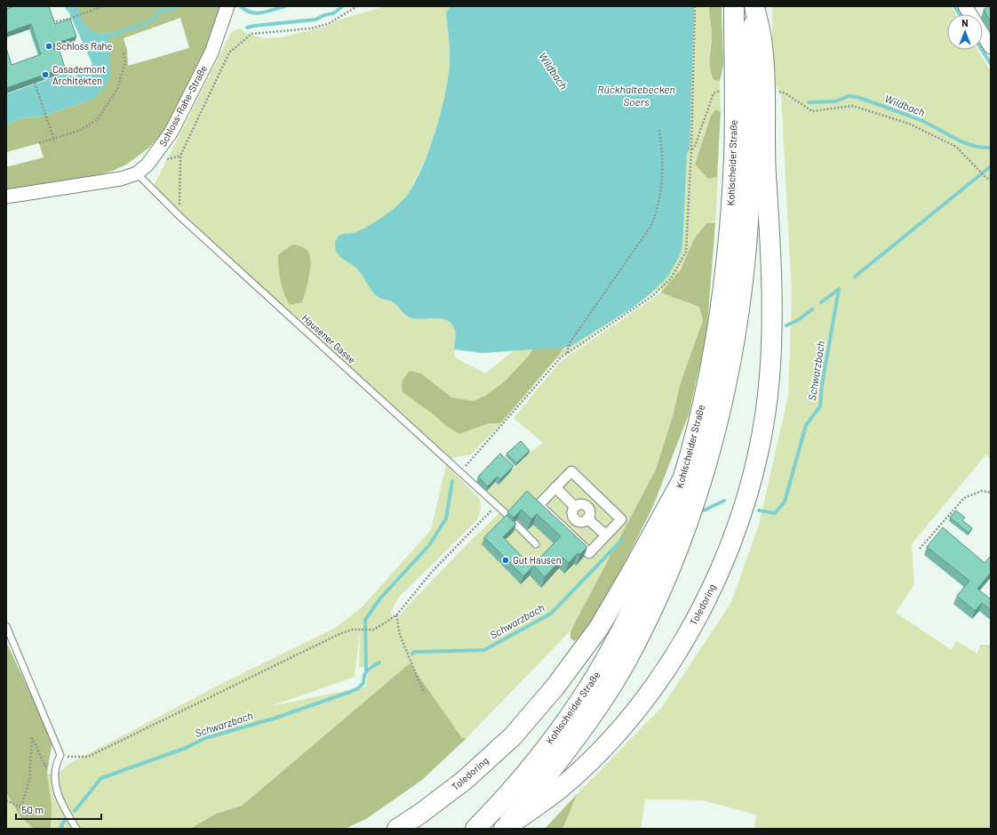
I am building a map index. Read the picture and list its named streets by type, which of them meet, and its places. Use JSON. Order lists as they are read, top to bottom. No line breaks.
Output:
{"streets":{"main road":["Kohlscheider Straße","Toledoring"],"street":["Schloss-Rahe-Straße"],"lane":["Hausener Gasse"]},"crossings":[["Schloss-Rahe-Straße","Hausener Gasse"],["Kohlscheider Straße","Toledoring"]],"water":["Wildbach","Rückhaltebecken Soers","Schwarzbach"],"places":["Schloss Rahe","Casademont Architekten","Gut Hausen"],"scale_bar":"50 m","north":"top"}
